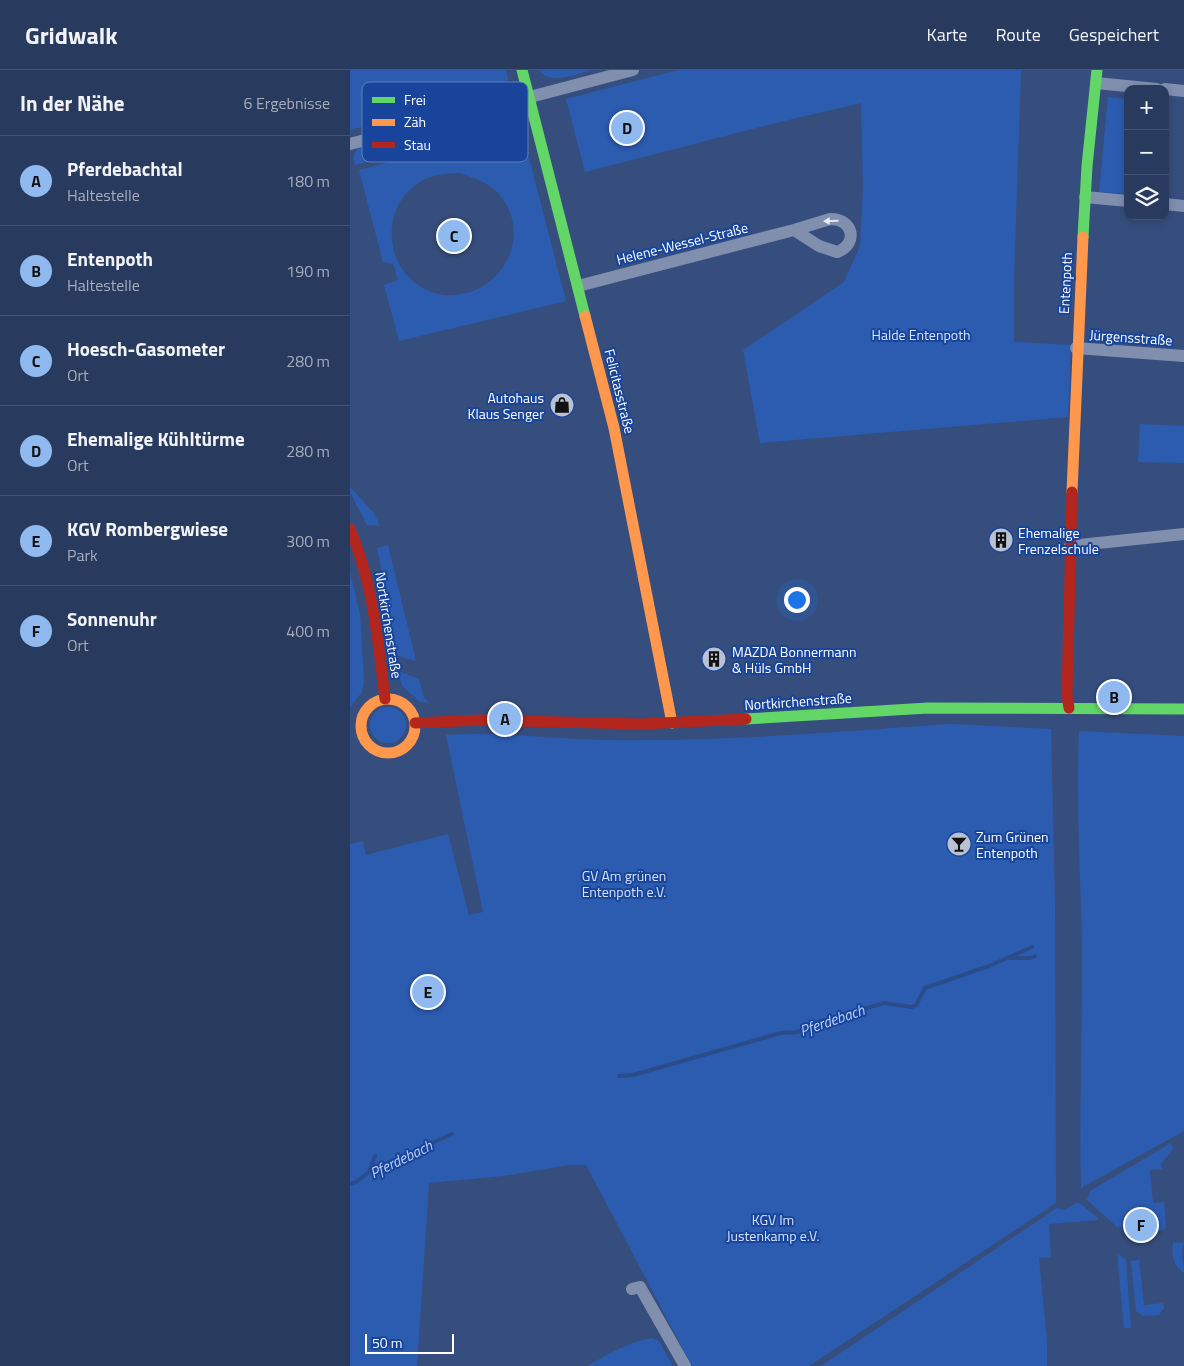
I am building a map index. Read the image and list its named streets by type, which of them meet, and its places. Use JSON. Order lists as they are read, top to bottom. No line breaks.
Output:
{"streets":{"street":["Helene-Wessel-Straße","Entenpoth","Jürgensstraße","Felicitasstraße","Nortkirchenstraße"]},"crossings":[["Helene-Wessel-Straße","Felicitasstraße"],["Entenpoth","Jürgensstraße"],["Entenpoth","Nortkirchenstraße"],["Felicitasstraße","Nortkirchenstraße"]],"water":["Pferdebach"],"parks":["Halde Entenpoth","GV Am grünen Entenpoth e.V.","KGV Im Justenkamp e.V."],"places":{"shop":["Autohaus Klaus Senger"],"building":["Ehemalige Frenzelschule","MAZDA Bonnermann & Hüls GmbH"],"bar":["Zum Grünen Entenpoth"]},"legend":["Frei","Zäh","Stau"],"scale_bar":"50 m","page":{"header":"Gridwalk","nav":["Karte","Route","Gespeichert"],"heading":["In der Nähe","6 Ergebnisse"],"map_buttons":["+","−"],"pins":["D","C","B","A","E","F"],"list":[{"mark":"A","name":"Pferdebachtal","note":"Haltestelle","value":"180 m"},{"mark":"B","name":"Entenpoth","note":"Haltestelle","value":"190 m"},{"mark":"C","name":"Hoesch-Gasometer","note":"Ort","value":"280 m"},{"mark":"D","name":"Ehemalige Kühltürme","note":"Ort","value":"280 m"},{"mark":"E","name":"KGV Rombergwiese","note":"Park","value":"300 m"},{"mark":"F","name":"Sonnenuhr","note":"Ort","value":"400 m"}],"scale":"50 m"}}
